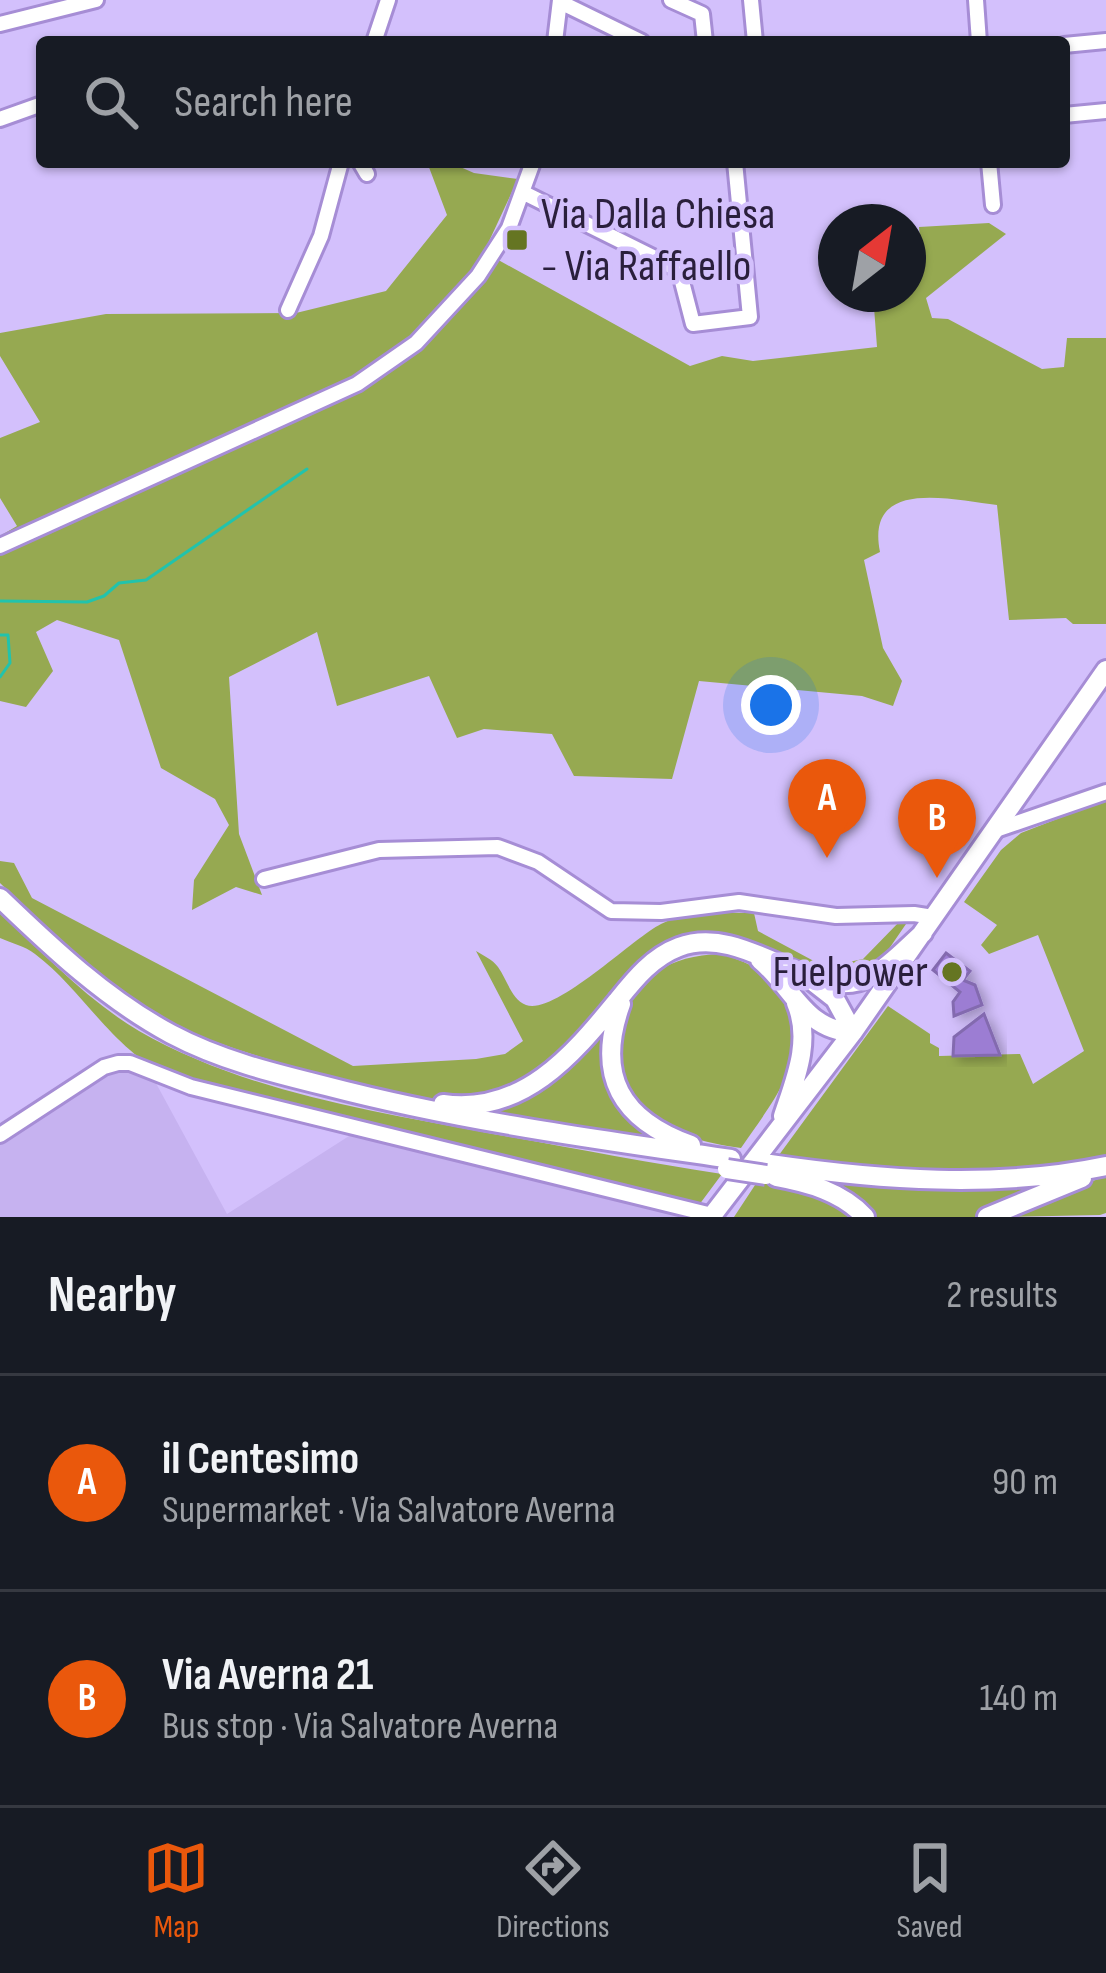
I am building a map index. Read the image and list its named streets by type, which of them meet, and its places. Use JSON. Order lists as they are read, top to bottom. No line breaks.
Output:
{"places":{"transit":["Via Dalla Chiesa - Via Raffaello"],"other":["Fuelpower"]},"north":"top right","page":{"search":"Search here","pins":["A","B"],"heading":["Nearby","2 results"],"list":[{"mark":"A","name":"il Centesimo","note":"Supermarket · Via Salvatore Averna","value":"90 m"},{"mark":"B","name":"Via Averna 21","note":"Bus stop · Via Salvatore Averna","value":"140 m"}],"nav":["Map","Directions","Saved"]}}
